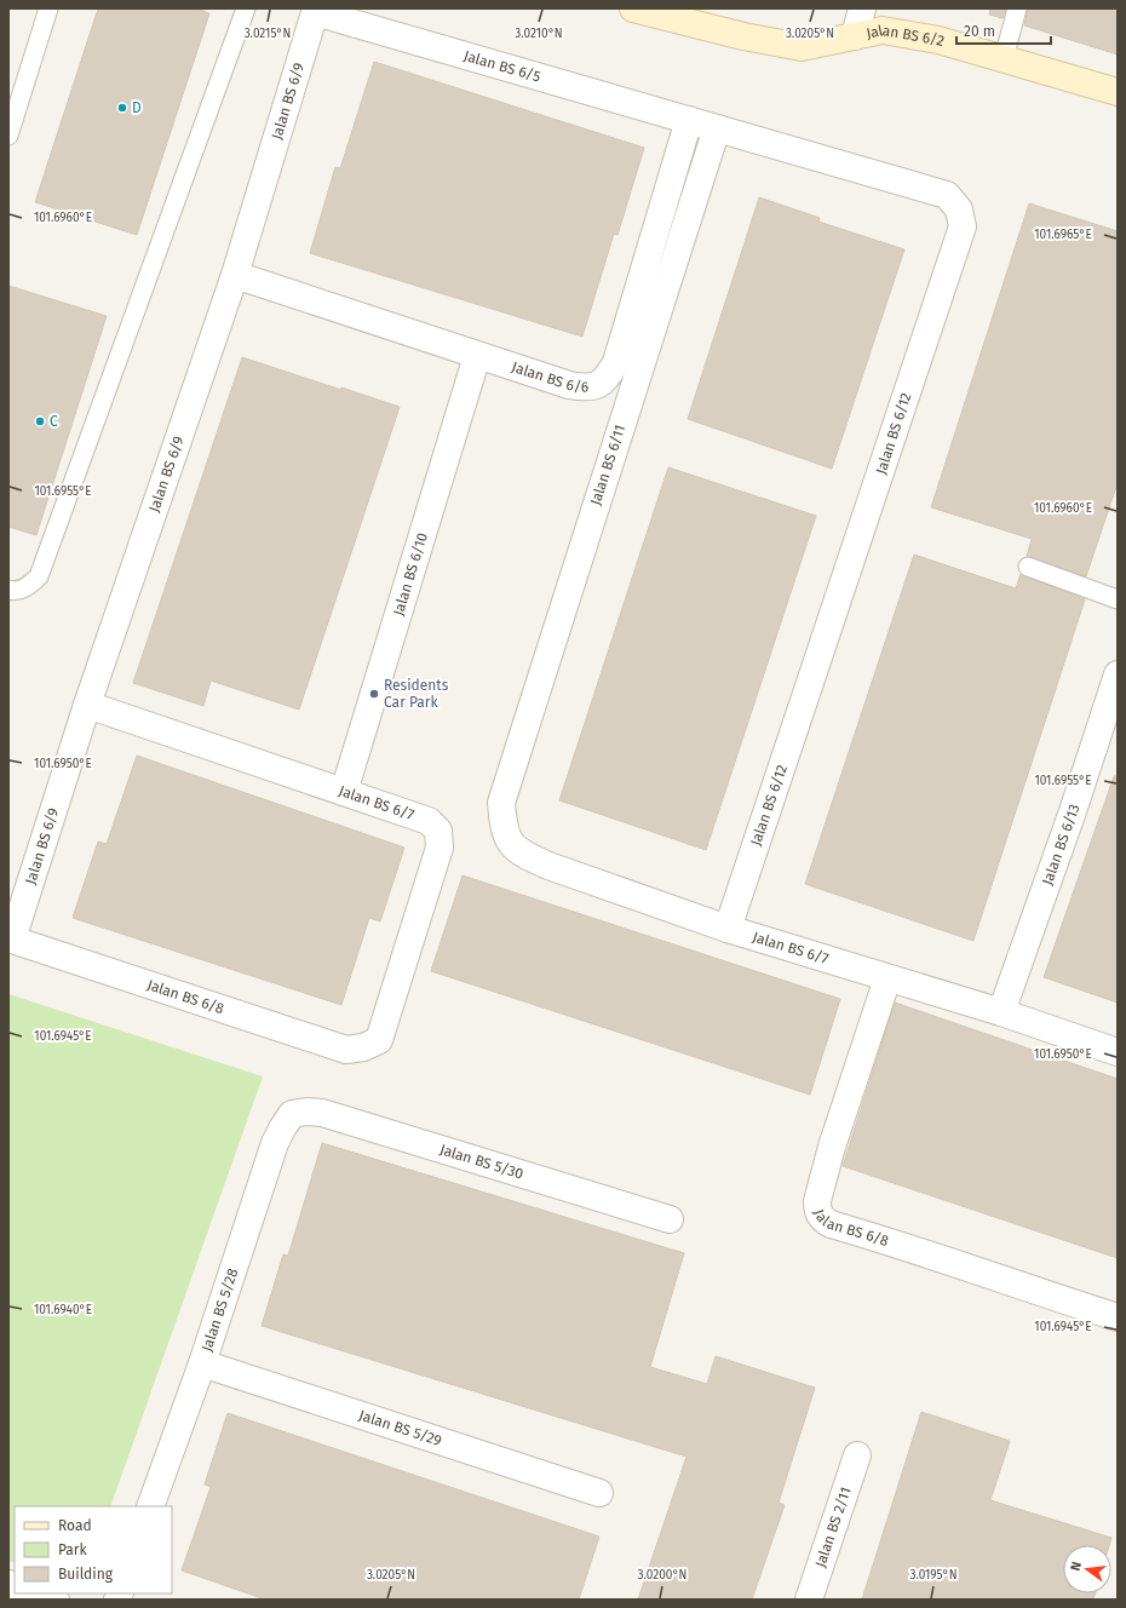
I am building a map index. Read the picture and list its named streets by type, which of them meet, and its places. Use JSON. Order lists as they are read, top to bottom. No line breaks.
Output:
{"streets":{"street":["Jalan BS 6/2","Jalan BS 6/5","Jalan BS 6/9","Jalan BS 6/6","Jalan BS 6/12","Jalan BS 6/11","Jalan BS 6/10","Jalan BS 6/7","Jalan BS 6/13","Jalan BS 6/8","Jalan BS 5/30","Jalan BS 5/28","Jalan BS 5/29","Jalan BS 2/11"]},"crossings":[["Jalan BS 6/5","Jalan BS 6/9"],["Jalan BS 6/5","Jalan BS 6/6"],["Jalan BS 6/5","Jalan BS 6/12"],["Jalan BS 6/9","Jalan BS 6/6"],["Jalan BS 6/9","Jalan BS 6/7"],["Jalan BS 6/9","Jalan BS 6/8"],["Jalan BS 6/6","Jalan BS 6/12"],["Jalan BS 6/6","Jalan BS 6/10"],["Jalan BS 6/12","Jalan BS 6/11"],["Jalan BS 6/12","Jalan BS 6/7"],["Jalan BS 6/11","Jalan BS 6/7"],["Jalan BS 6/10","Jalan BS 6/7"],["Jalan BS 6/7","Jalan BS 6/13"],["Jalan BS 6/7","Jalan BS 6/8"],["Jalan BS 5/30","Jalan BS 5/28"],["Jalan BS 5/28","Jalan BS 5/29"]],"places":["D","C","Residents Car Park"],"legend":["Road","Park","Building"],"scale_bar":"20 m","north":"left","coordinates":["3.0215°N","3.0210°N","3.0205°N","101.6960°E","101.6965°E","101.6955°E","101.6950°E","101.6945°E","101.6940°E","3.0200°N","3.0195°N"]}
